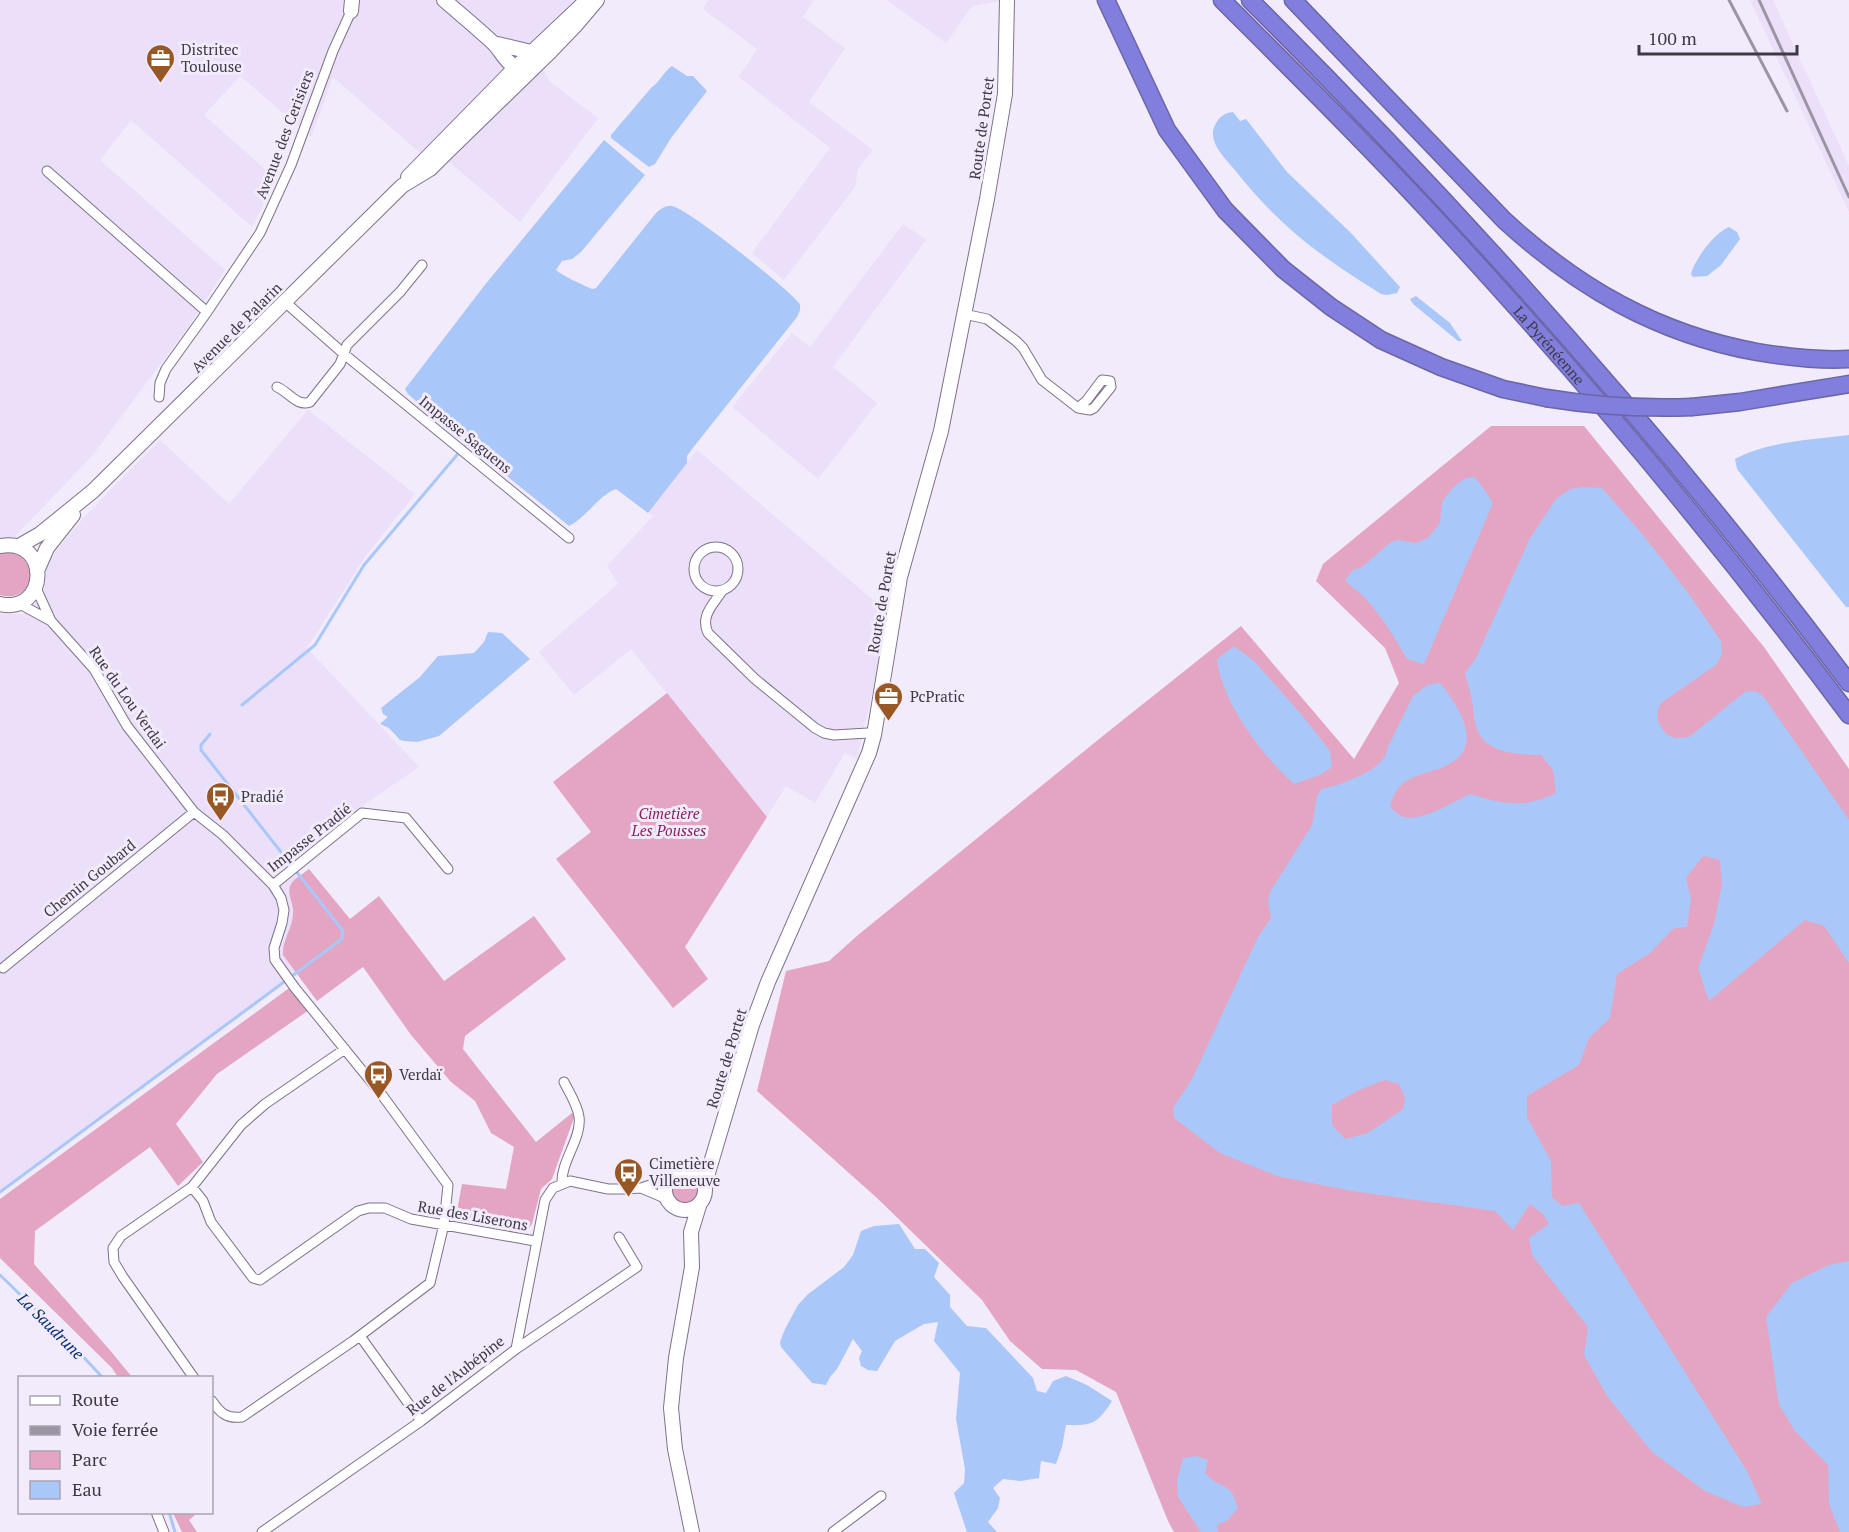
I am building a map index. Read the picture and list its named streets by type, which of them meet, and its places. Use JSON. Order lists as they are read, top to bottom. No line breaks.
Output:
{"streets":{"highway":["La Pyrénéenne"],"street":["Route de Portet","Avenue des Cerisiers","Avenue de Palarin","Impasse Saguens","Rue du Lou Verdai","Impasse Pradié","Chemin Goubard","Rue des Liserons","Rue de l'Aubépine"]},"crossings":[["Avenue de Palarin","Impasse Saguens"],["Rue du Lou Verdai","Impasse Pradié"],["Rue du Lou Verdai","Chemin Goubard"],["Rue du Lou Verdai","Rue des Liserons"],["Rue des Liserons","Rue de l'Aubépine"]],"water":["La Saudrune"],"parks":["Cimetière Les Pousses"],"places":{"office":["Distritec Toulouse","PcPratic"],"bus stop":["Pradié","Verdaï","Cimetière Villeneuve"]},"legend":["Route","Voie ferrée","Parc","Eau"],"scale_bar":"100 m"}
